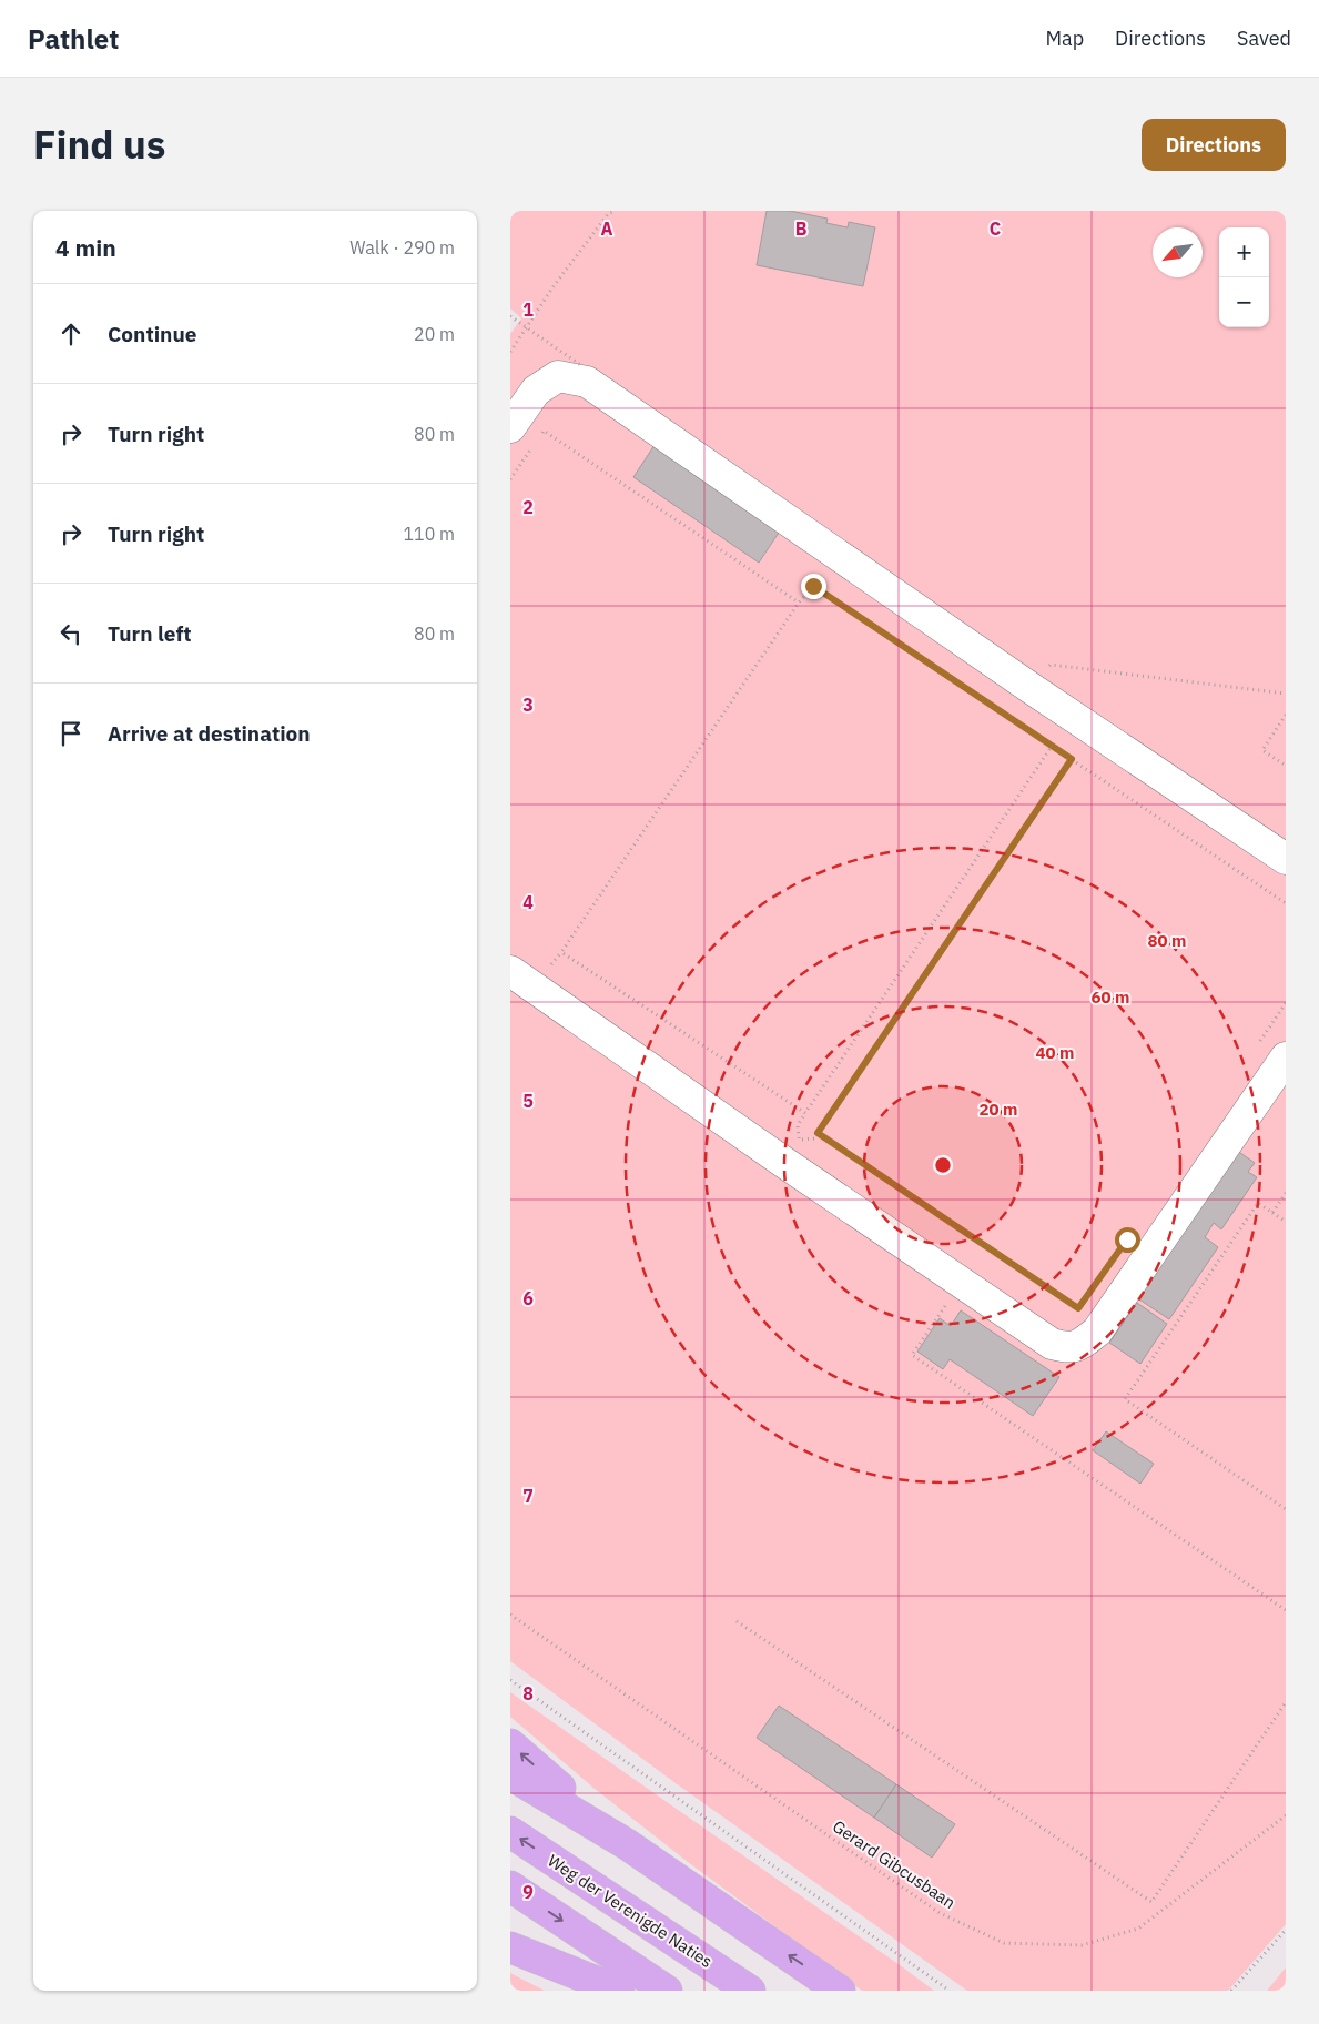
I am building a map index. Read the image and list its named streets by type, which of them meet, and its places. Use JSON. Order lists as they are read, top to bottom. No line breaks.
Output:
{"streets":{"highway":["Weg der Verenigde Naties"],"path":["Gerard Gibcusbaan"]},"north":"bottom left","page":{"header":"Pathlet","nav":["Map","Directions","Saved"],"title":"Find us","buttons":"Directions","heading":["4 min","Walk · 290 m"],"map_buttons":["+","−"],"list":[["Continue","20 m"],["Turn right","80 m"],["Turn right","110 m"],["Turn left","80 m"],"Arrive at destination"]},"grid":{"columns":["A","B","C"],"rows":["1","2","3","4","5","6","7","8","9"]},"rings":["80 m","60 m","40 m","20 m"]}
